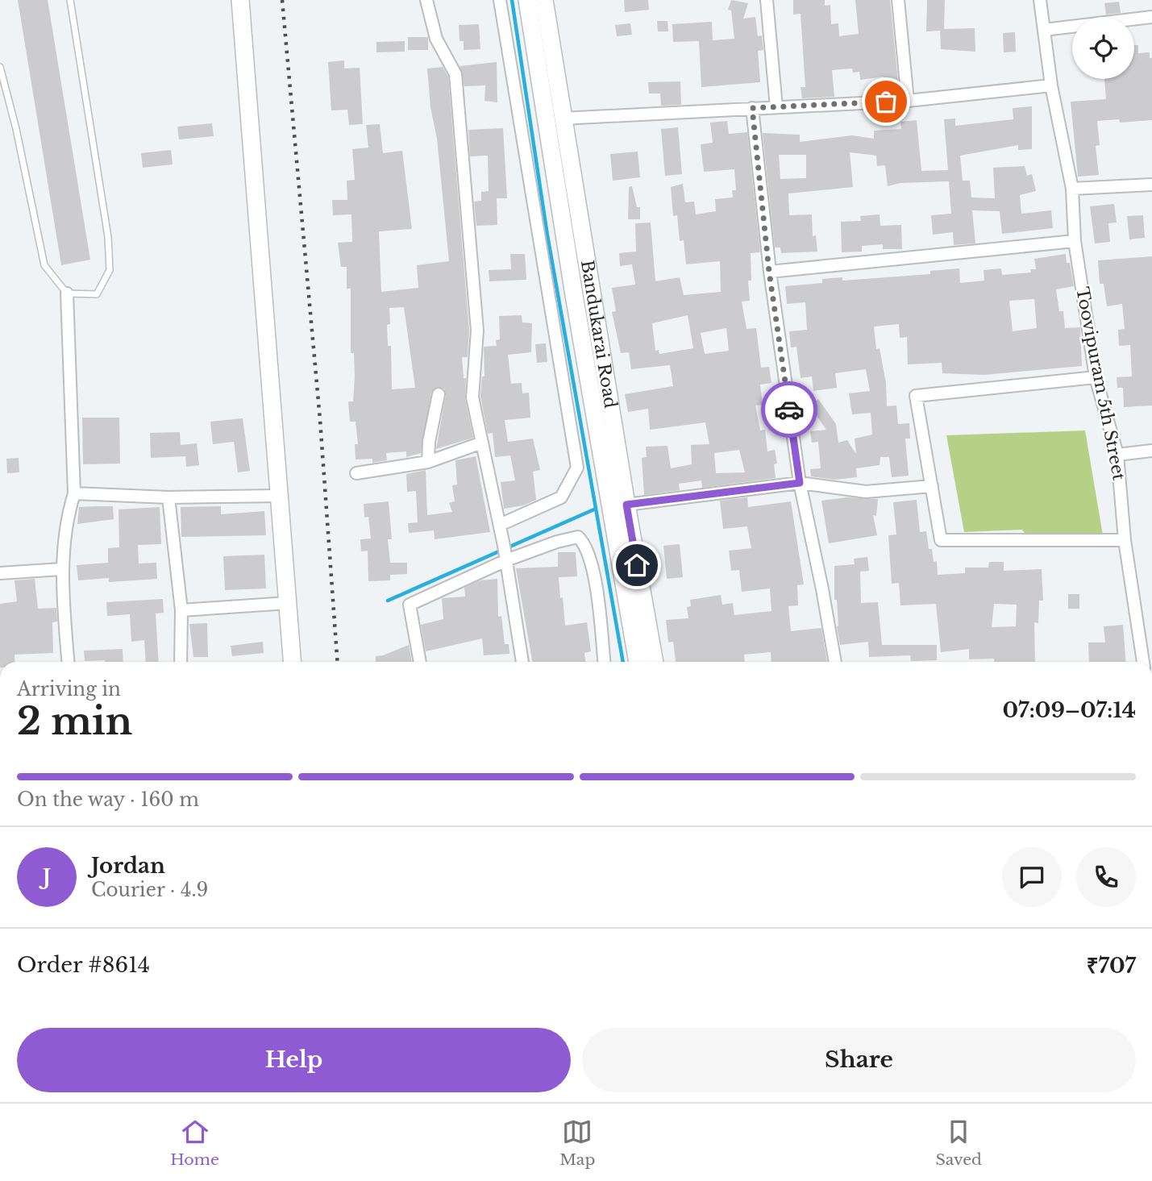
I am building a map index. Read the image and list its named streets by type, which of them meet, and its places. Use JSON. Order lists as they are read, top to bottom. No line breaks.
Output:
{"streets":{"main road":["Bandukarai Road"],"street":["Toovipuram 5th Street"]},"page":{"heading":["2 min","Arriving in","07:09–07:14"],"panel":["Jordan","Courier · 4.9","Order #8614","₹707"],"bar":"On the way · 160 m","round":"J","buttons":["Help","Share"],"tabs":["Home","Map","Saved"]}}
